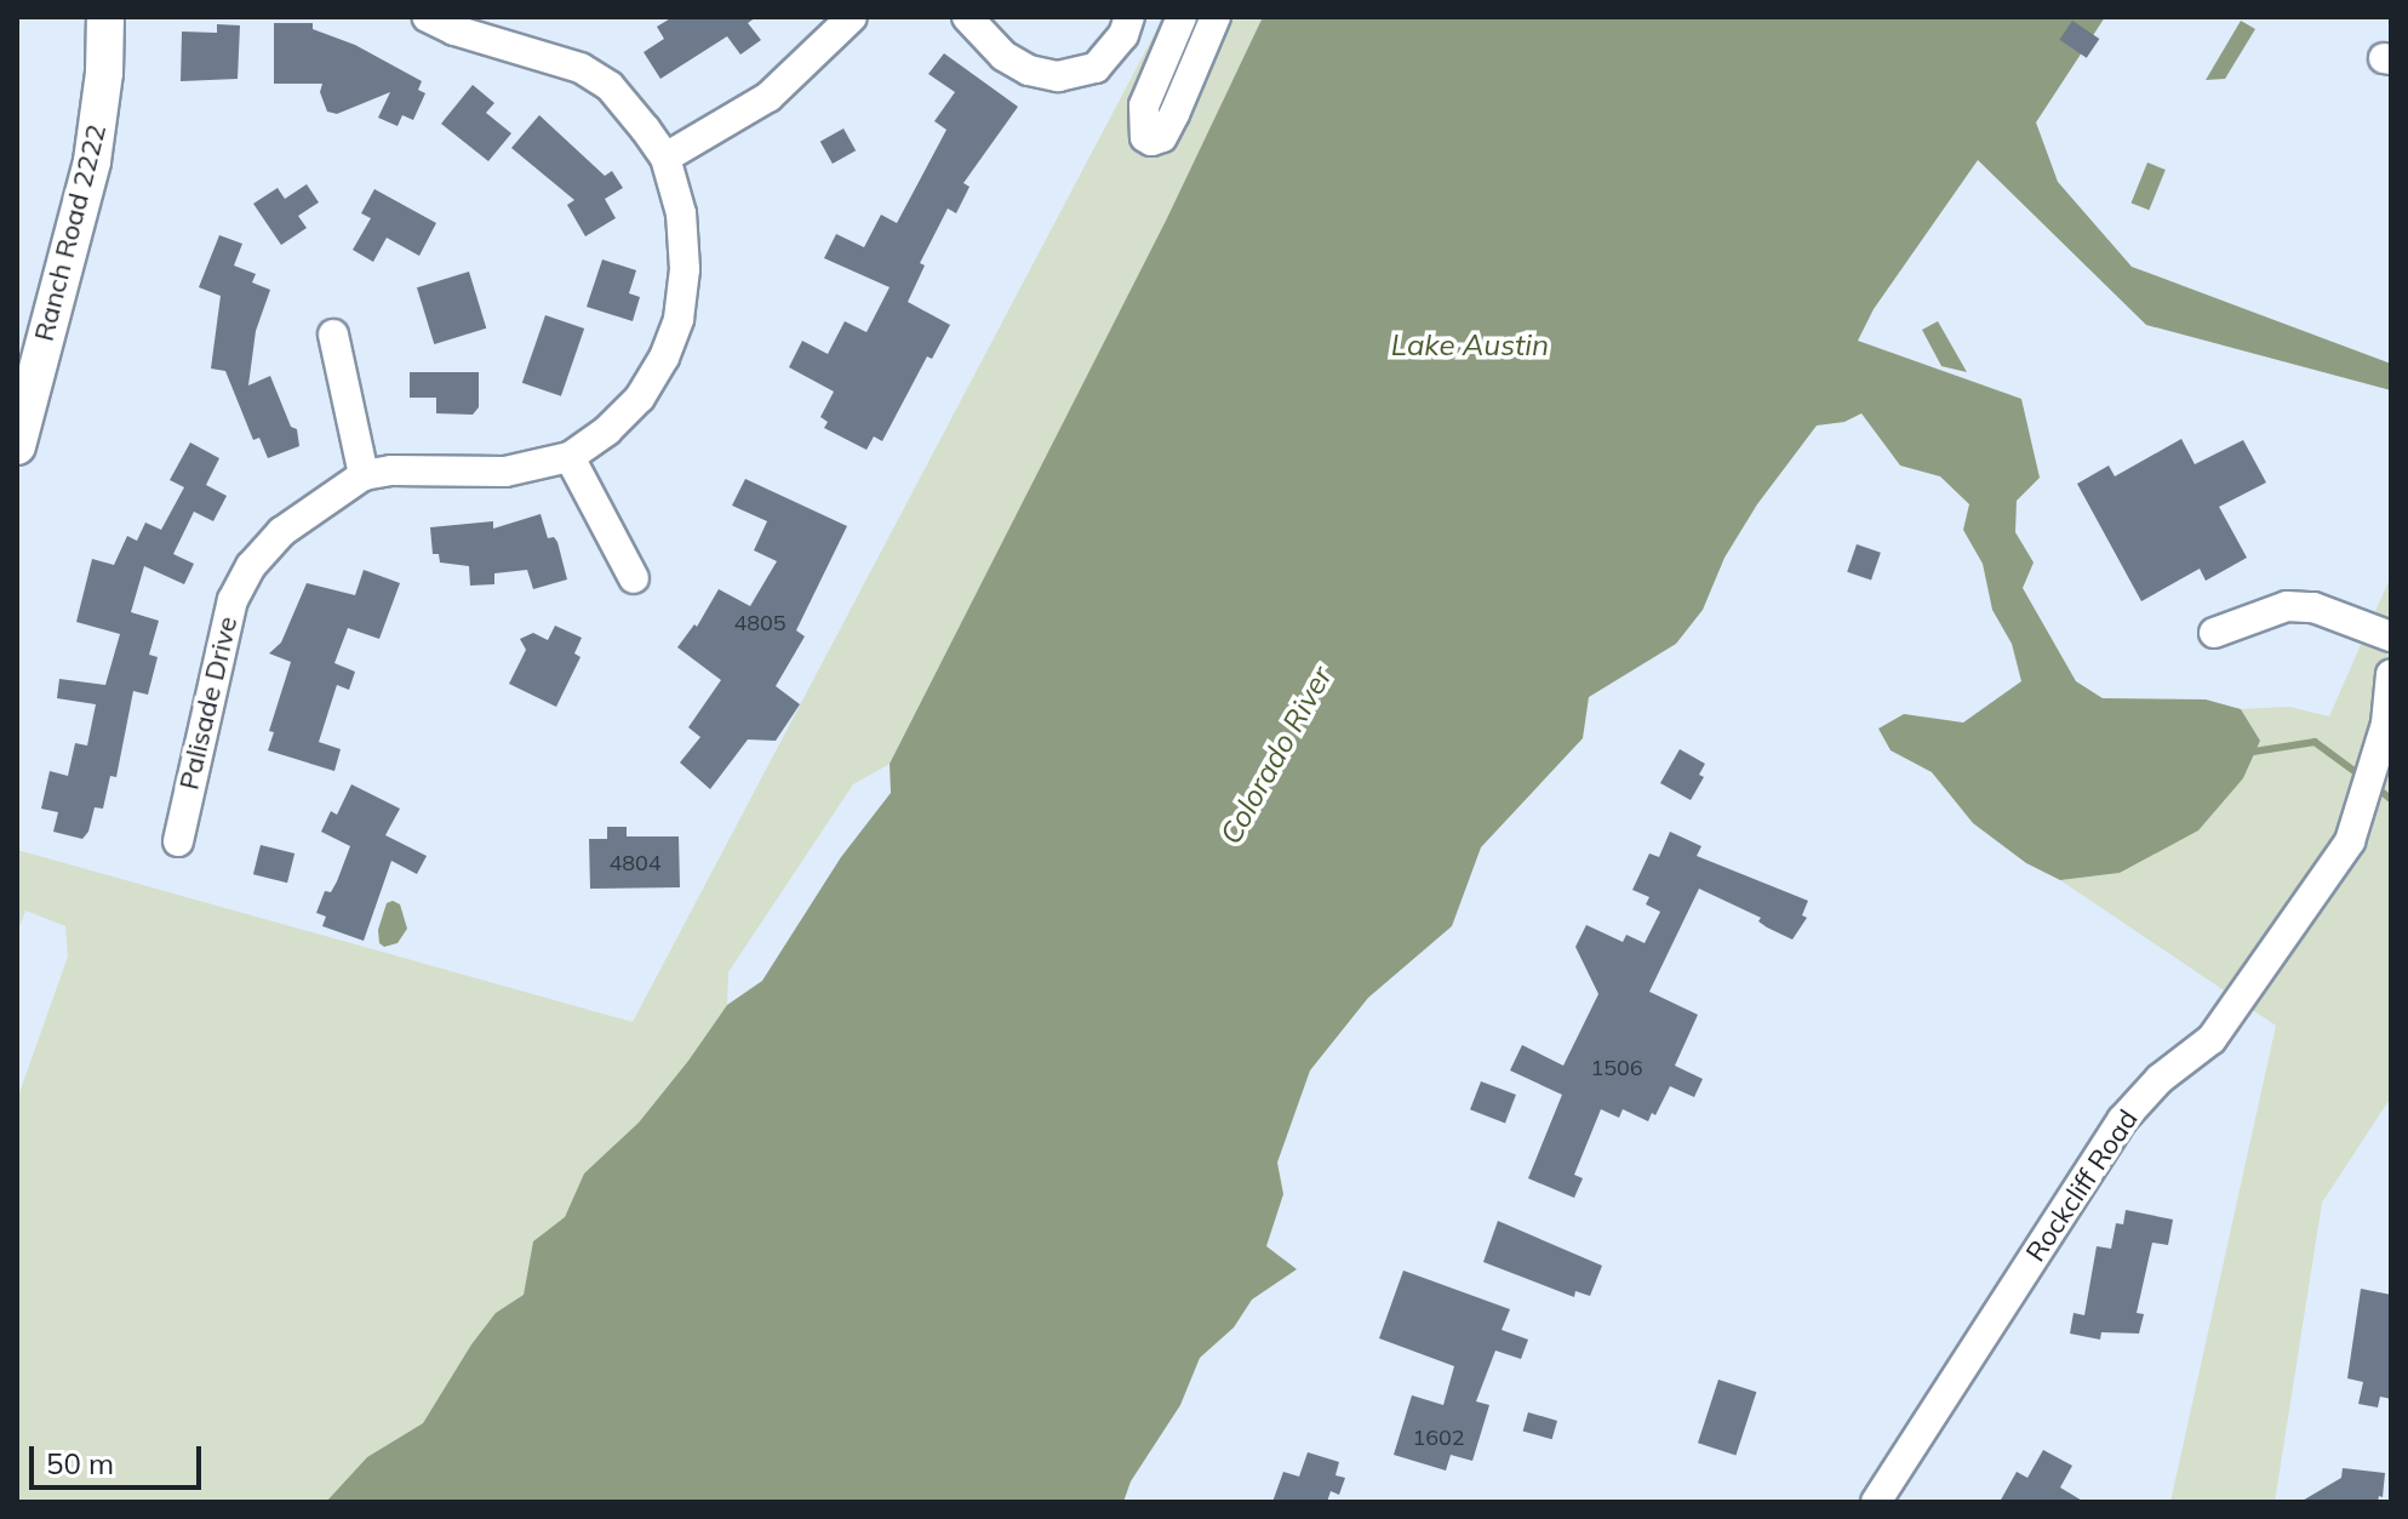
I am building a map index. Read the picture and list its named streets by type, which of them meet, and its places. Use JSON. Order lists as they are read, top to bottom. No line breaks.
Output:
{"streets":{"main road":["Ranch Road 2222"],"street":["Palisade Drive","Rockcliff Road"]},"water":["Lake Austin","Colorado River"],"house_numbers":["4805","4804","1506","1602"],"scale_bar":"50 m"}
